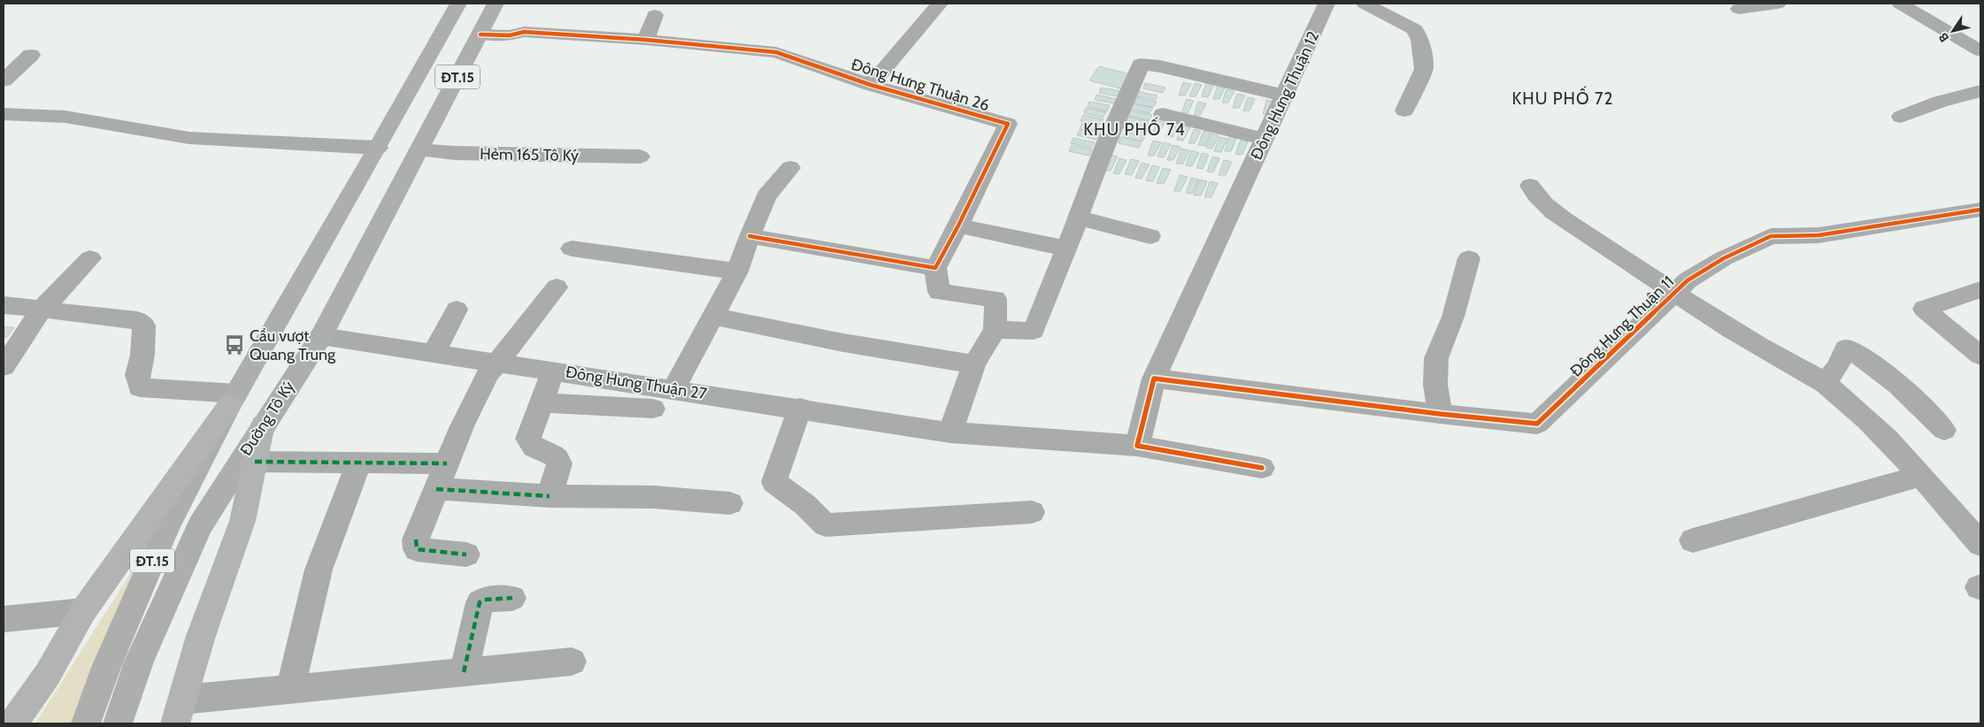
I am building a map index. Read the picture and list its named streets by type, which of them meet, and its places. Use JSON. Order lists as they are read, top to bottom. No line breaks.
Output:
{"streets":{"main road":["ĐT.15","Đường Tô Ký"],"street":["Đông Hưng Thuận 26","Đông Hưng Thuận 12","Hẻm 165 Tô Ký","Đông Hưng Thuận 11","Đông Hưng Thuận 27"]},"crossings":[["Đông Hưng Thuận 26","Đường Tô Ký"],["Đông Hưng Thuận 12","Đông Hưng Thuận 11"],["Đông Hưng Thuận 12","Đông Hưng Thuận 27"],["Hẻm 165 Tô Ký","Đường Tô Ký"],["Đông Hưng Thuận 27","Đường Tô Ký"]],"districts":["KHU PHỐ 72","KHU PHỐ 74"],"places":{"bus stop":["Cầu vượt Quang Trung"]},"north":"bottom left"}
